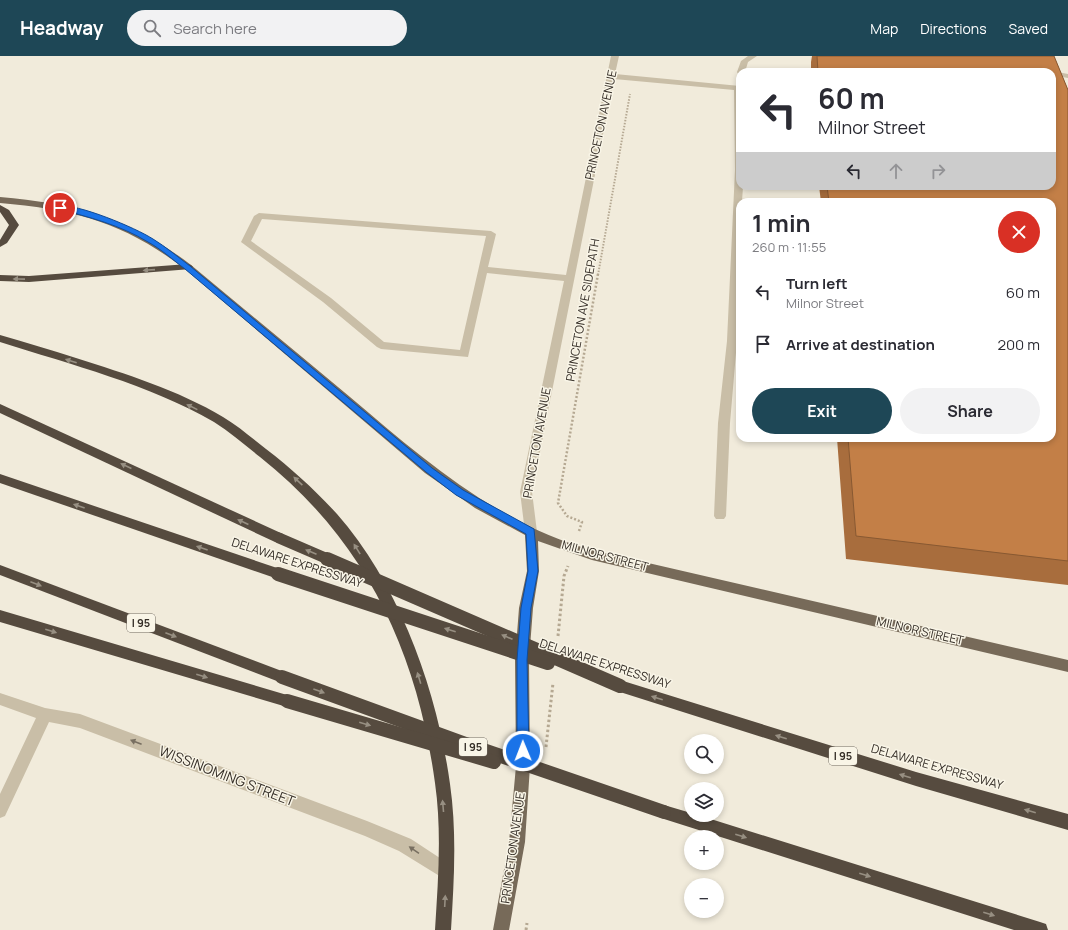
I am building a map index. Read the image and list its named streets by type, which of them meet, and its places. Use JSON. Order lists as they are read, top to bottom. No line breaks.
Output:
{"streets":{"highway":["DELAWARE EXPRESSWAY","I 95"],"main road":["PRINCETON AVENUE","MILNOR STREET"],"street":["WISSINOMING STREET"],"path":["PRINCETON AVE SIDEPATH"]},"crossings":[["PRINCETON AVENUE","MILNOR STREET"]],"one_way":["WISSINOMING STREET"],"page":{"header":"Headway","search":"Search here","nav":["Map","Directions","Saved"],"turn":["60 m","Milnor Street"],"heading":["1 min","260 m · 11:55"],"list":[{"name":"Turn left","note":"Milnor Street","value":"60 m"},{"name":"Arrive at destination","value":"200 m"}],"buttons":["Exit","Share"],"map_buttons":["+","−"]}}
